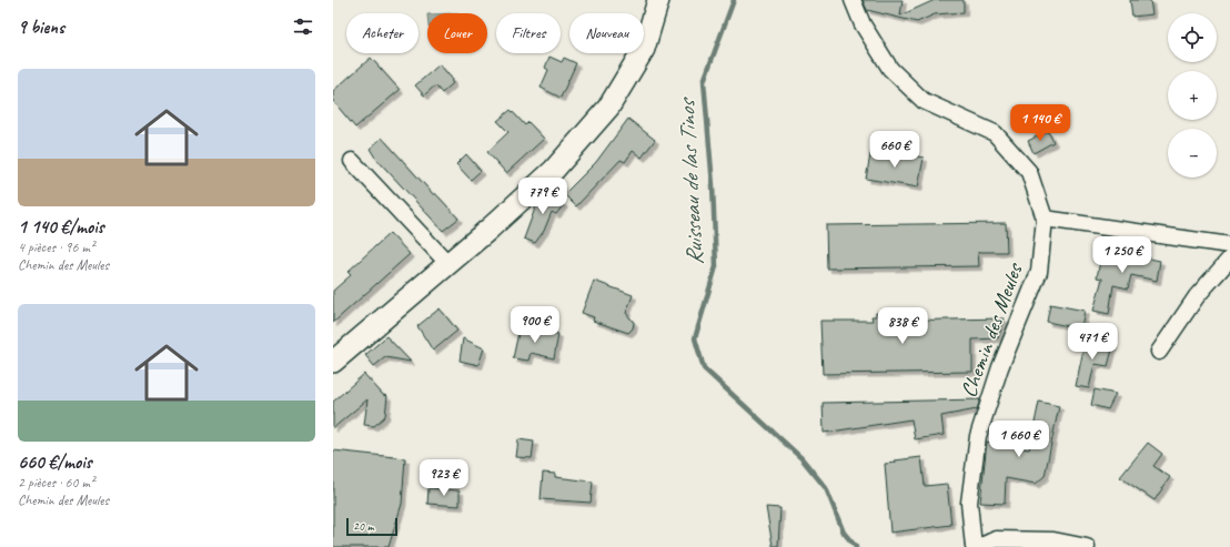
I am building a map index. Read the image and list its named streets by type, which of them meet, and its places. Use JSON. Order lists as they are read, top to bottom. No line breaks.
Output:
{"streets":{"street":["Chemin des Meules"]},"water":["Ruisseau de las Tinos"],"scale_bar":"20 m","page":{"heading":"9 biens","map_buttons":["+","−"],"chip":["Acheter","Louer","Filtres","Nouveau"],"list":[{"name":"1 140 €/mois","note":"4 pièces · 96 m² · Chemin des Meules"},{"name":"660 €/mois","note":"2 pièces · 60 m² · Chemin des Meules"}],"price":["1 140 €","660 €","779 €","1 250 €","900 €","838 €","471 €","1 660 €","923 €"],"scale":"20 m"}}
